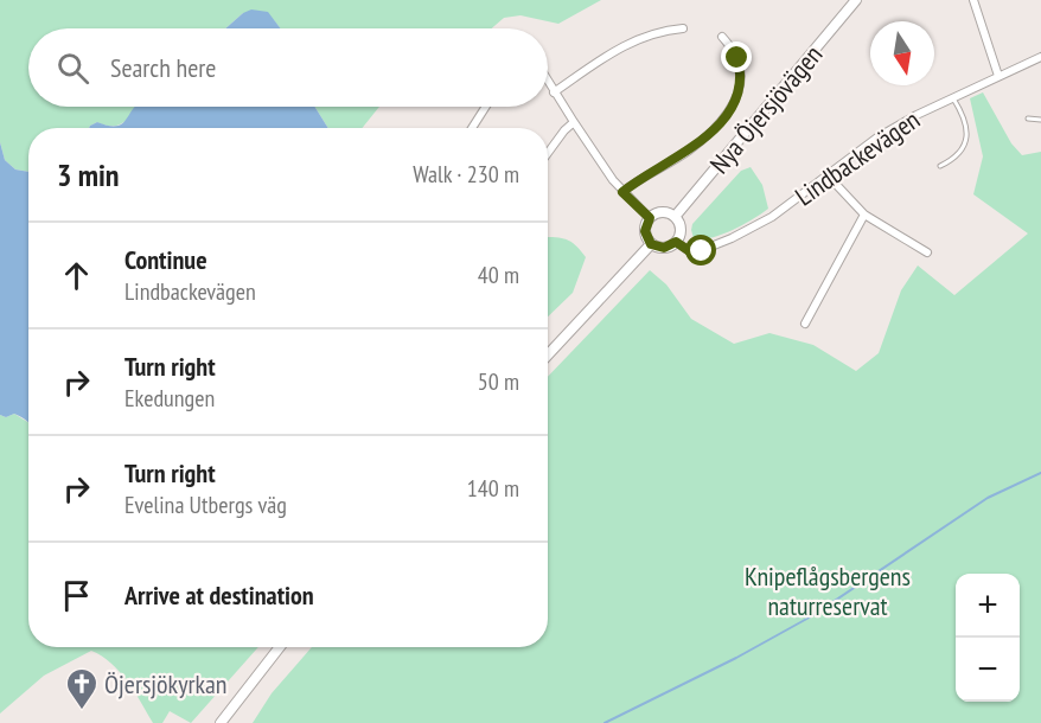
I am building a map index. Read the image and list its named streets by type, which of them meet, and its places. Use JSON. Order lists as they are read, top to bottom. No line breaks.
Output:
{"streets":{"street":["Nya Öjersjövägen","Lindbackevägen"]},"crossings":[["Nya Öjersjövägen","Lindbackevägen"]],"parks":["Knipeflågsbergens naturreservat"],"places":{"church":["Öjersjökyrkan"]},"north":"bottom","page":{"search":"Search here","heading":["3 min","Walk · 230 m"],"list":[["Continue","Lindbackevägen","40 m"],["Turn right","Ekedungen","50 m"],["Turn right","Evelina Utbergs väg","140 m"],"Arrive at destination"],"map_buttons":["+","−"]}}
